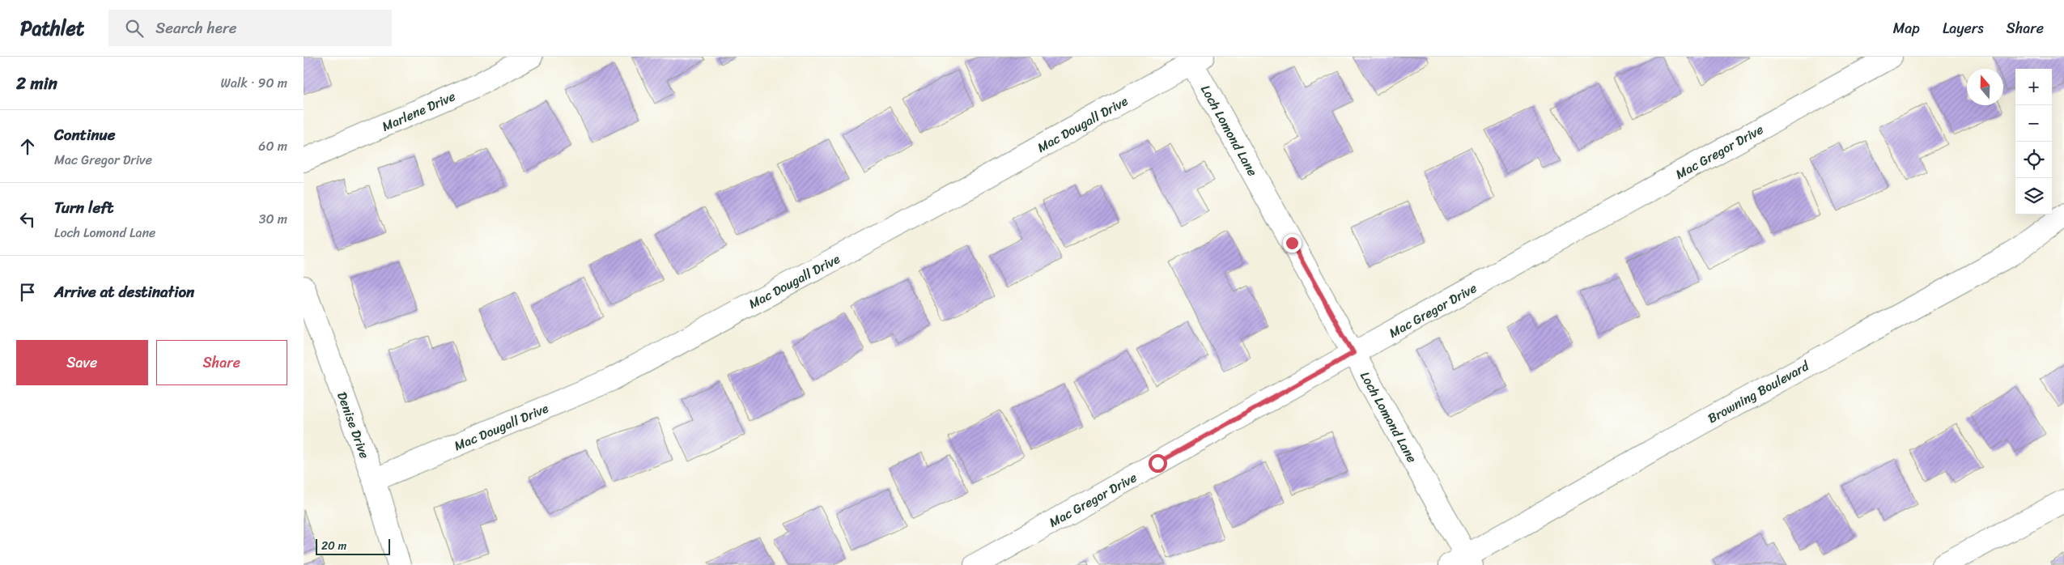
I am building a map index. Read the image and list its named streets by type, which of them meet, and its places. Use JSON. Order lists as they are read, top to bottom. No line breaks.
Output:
{"streets":{"street":["Marlene Drive","Mac Dougall Drive","Loch Lomond Lane","Mac Gregor Drive","Browning Boulevard","Denise Drive"]},"crossings":[["Mac Dougall Drive","Loch Lomond Lane"],["Mac Dougall Drive","Denise Drive"],["Loch Lomond Lane","Mac Gregor Drive"],["Loch Lomond Lane","Browning Boulevard"]],"scale_bar":"20 m","north":"top","page":{"header":"Pathlet","search":"Search here","nav":["Map","Layers","Share"],"heading":["2 min","Walk · 90 m"],"map_buttons":["+","−"],"list":[["Continue","Mac Gregor Drive","60 m"],["Turn left","Loch Lomond Lane","30 m"],"Arrive at destination"],"buttons":["Save","Share"],"scale":"20 m"}}
